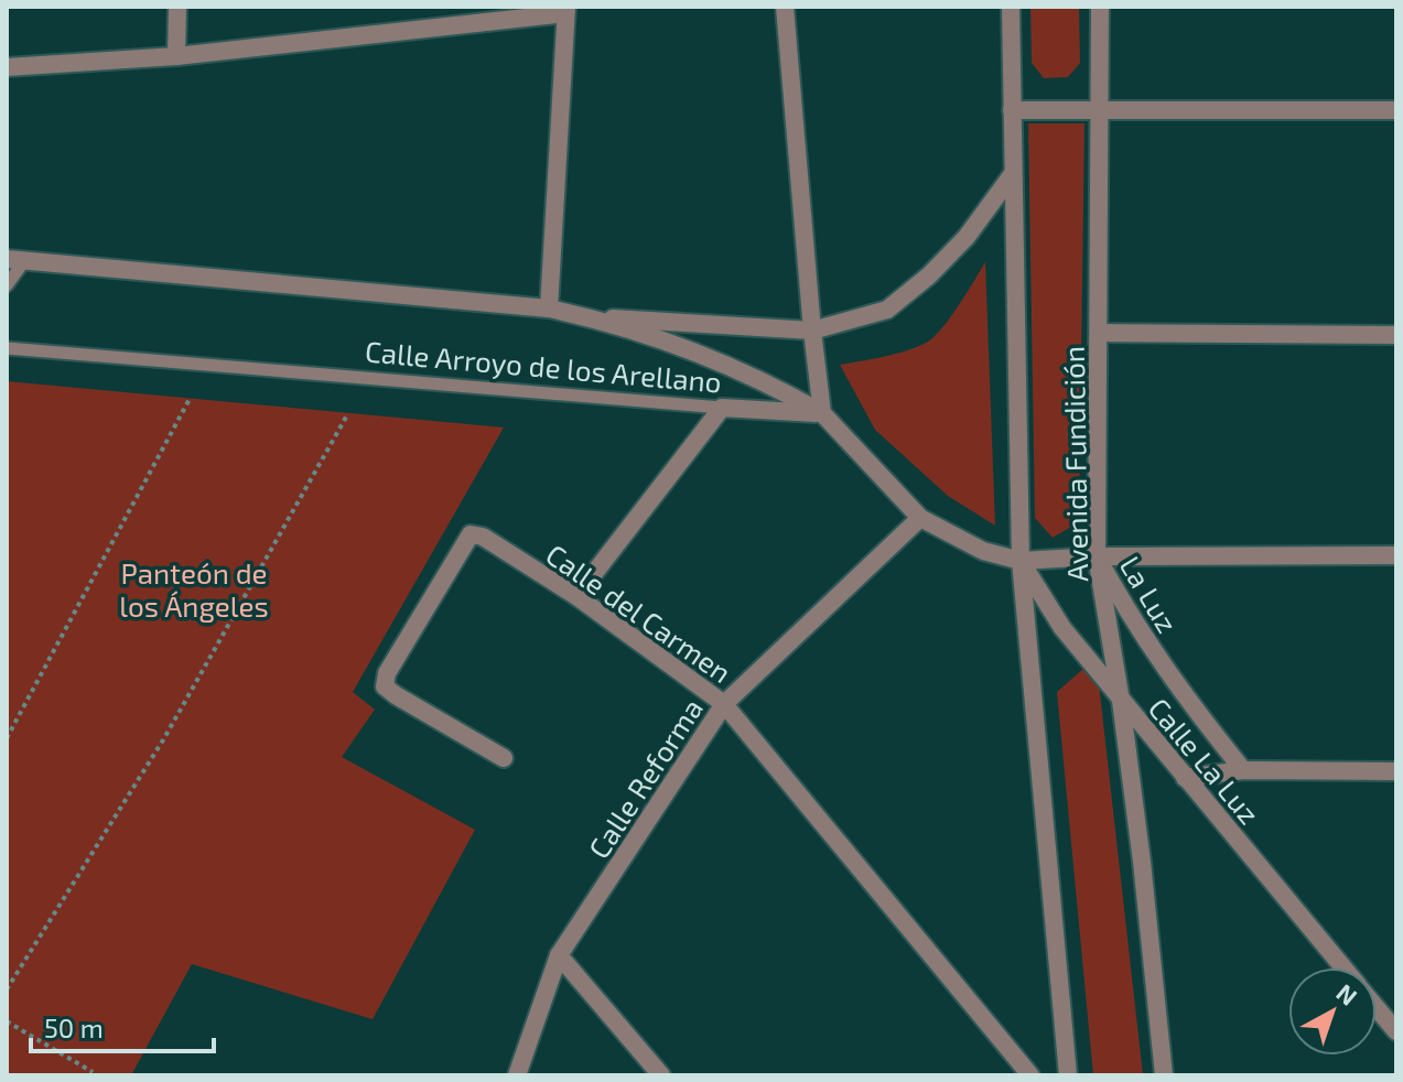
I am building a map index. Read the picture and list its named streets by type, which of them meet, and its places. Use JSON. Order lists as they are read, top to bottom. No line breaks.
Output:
{"streets":{"street":["Calle Arroyo de los Arellano","Avenida Fundición","La Luz","Calle del Carmen","Calle La Luz","Calle Reforma"]},"crossings":[["Calle Arroyo de los Arellano","Avenida Fundición"],["Calle Arroyo de los Arellano","La Luz"],["Avenida Fundición","La Luz"],["Avenida Fundición","Calle La Luz"],["La Luz","Calle La Luz"],["La Luz","Calle Reforma"],["Calle del Carmen","Calle Reforma"]],"parks":["Panteón de los Ángeles"],"scale_bar":"50 m","north":"top right"}
